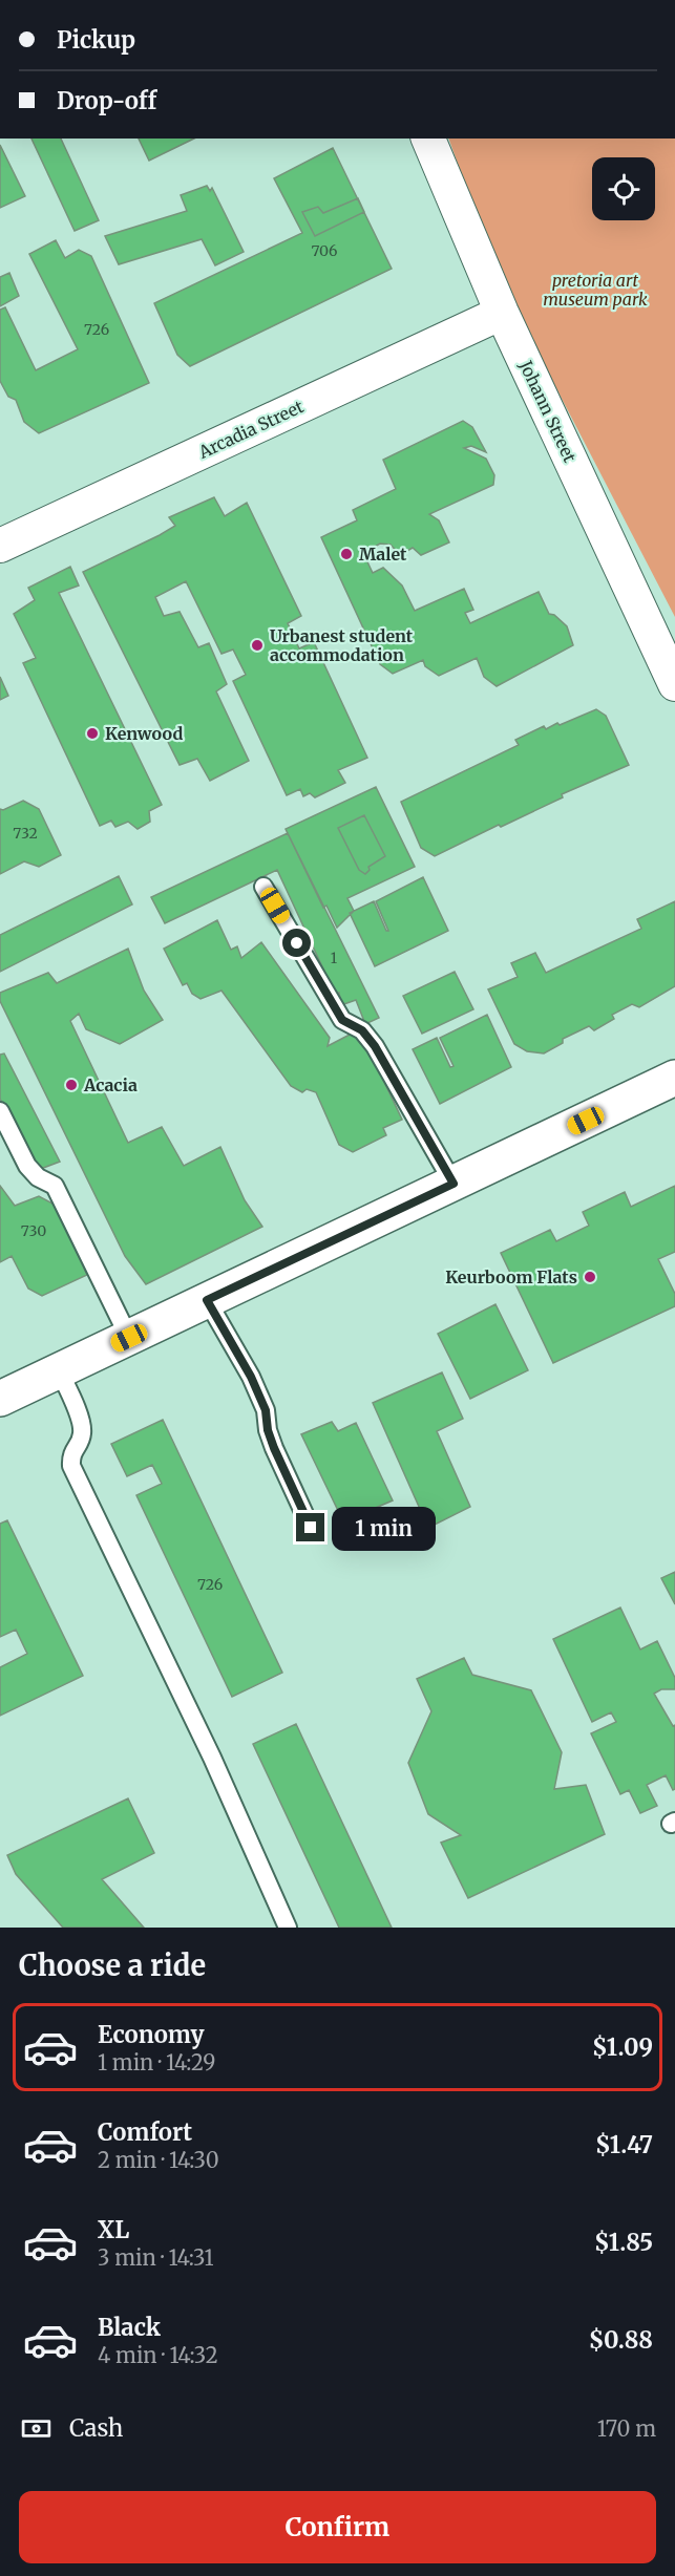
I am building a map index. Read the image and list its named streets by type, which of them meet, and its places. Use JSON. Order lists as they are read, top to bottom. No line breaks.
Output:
{"streets":{"street":["Johann Street","Arcadia Street"]},"crossings":[["Johann Street","Arcadia Street"]],"parks":["pretoria art museum park"],"places":["Malet","Urbanest student accommodation","Kenwood","Acacia","Keurboom Flats"],"house_numbers":["706","726","732","1","730","726"],"page":{"banner":["Pickup","Drop-off"],"bubble":"1 min","heading":"Choose a ride","list":[{"name":"Economy","note":"1 min · 14:29","value":"$1.09"},{"name":"Comfort","note":"2 min · 14:30","value":"$1.47"},{"name":"XL","note":"3 min · 14:31","value":"$1.85"},{"name":"Black","note":"4 min · 14:32","value":"$0.88"}],"pay":["Cash","170 m"],"buttons":"Confirm"}}
